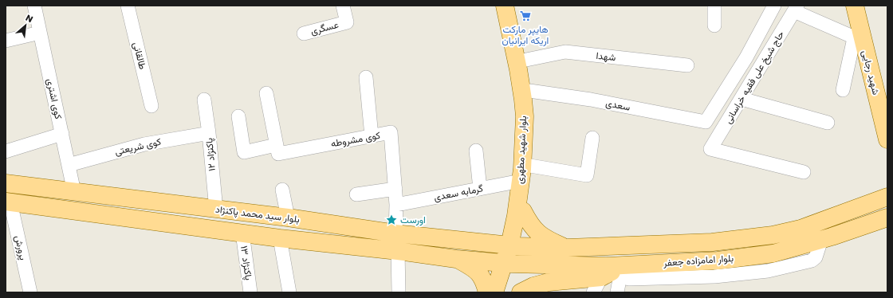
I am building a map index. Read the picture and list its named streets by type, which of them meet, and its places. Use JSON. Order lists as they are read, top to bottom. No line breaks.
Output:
{"streets":{"main road":["شهید رجایی","بلوار شهید مطهری","بلوار سید محمد پاکنژاد","بلوار امامزاده جعفر"],"street":["عسگری","طالقانی","شهدا","حاج شیخ علی فقیه خراسانی","کوی اشتری","سعدی","کوی مشروطه","کوی شریعتی","پاکنژاد ۱۲","گرمابه سعدی","پرورش","پاکنژاد ۱۳"]},"crossings":[["شهدا","بلوار شهید مطهری"],["حاج شیخ علی فقیه خراسانی","سعدی"],["کوی اشتری","کوی شریعتی"],["کوی اشتری","بلوار سید محمد پاکنژاد"],["سعدی","بلوار شهید مطهری"],["کوی مشروطه","گرمابه سعدی"],["کوی مشروطه","بلوار سید محمد پاکنژاد"],["کوی شریعتی","پاکنژاد ۱۲"],["بلوار شهید مطهری","گرمابه سعدی"],["بلوار شهید مطهری","بلوار سید محمد پاکنژاد"],["بلوار شهید مطهری","بلوار امامزاده جعفر"],["پاکنژاد ۱۲","بلوار سید محمد پاکنژاد"],["بلوار سید محمد پاکنژاد","پرورش"],["بلوار سید محمد پاکنژاد","بلوار امامزاده جعفر"],["بلوار سید محمد پاکنژاد","پاکنژاد ۱۳"]],"places":{"supermarket":["هایپر مارکت اریکه ایرانیان"],"place":["اورست"]},"north":"top right"}
